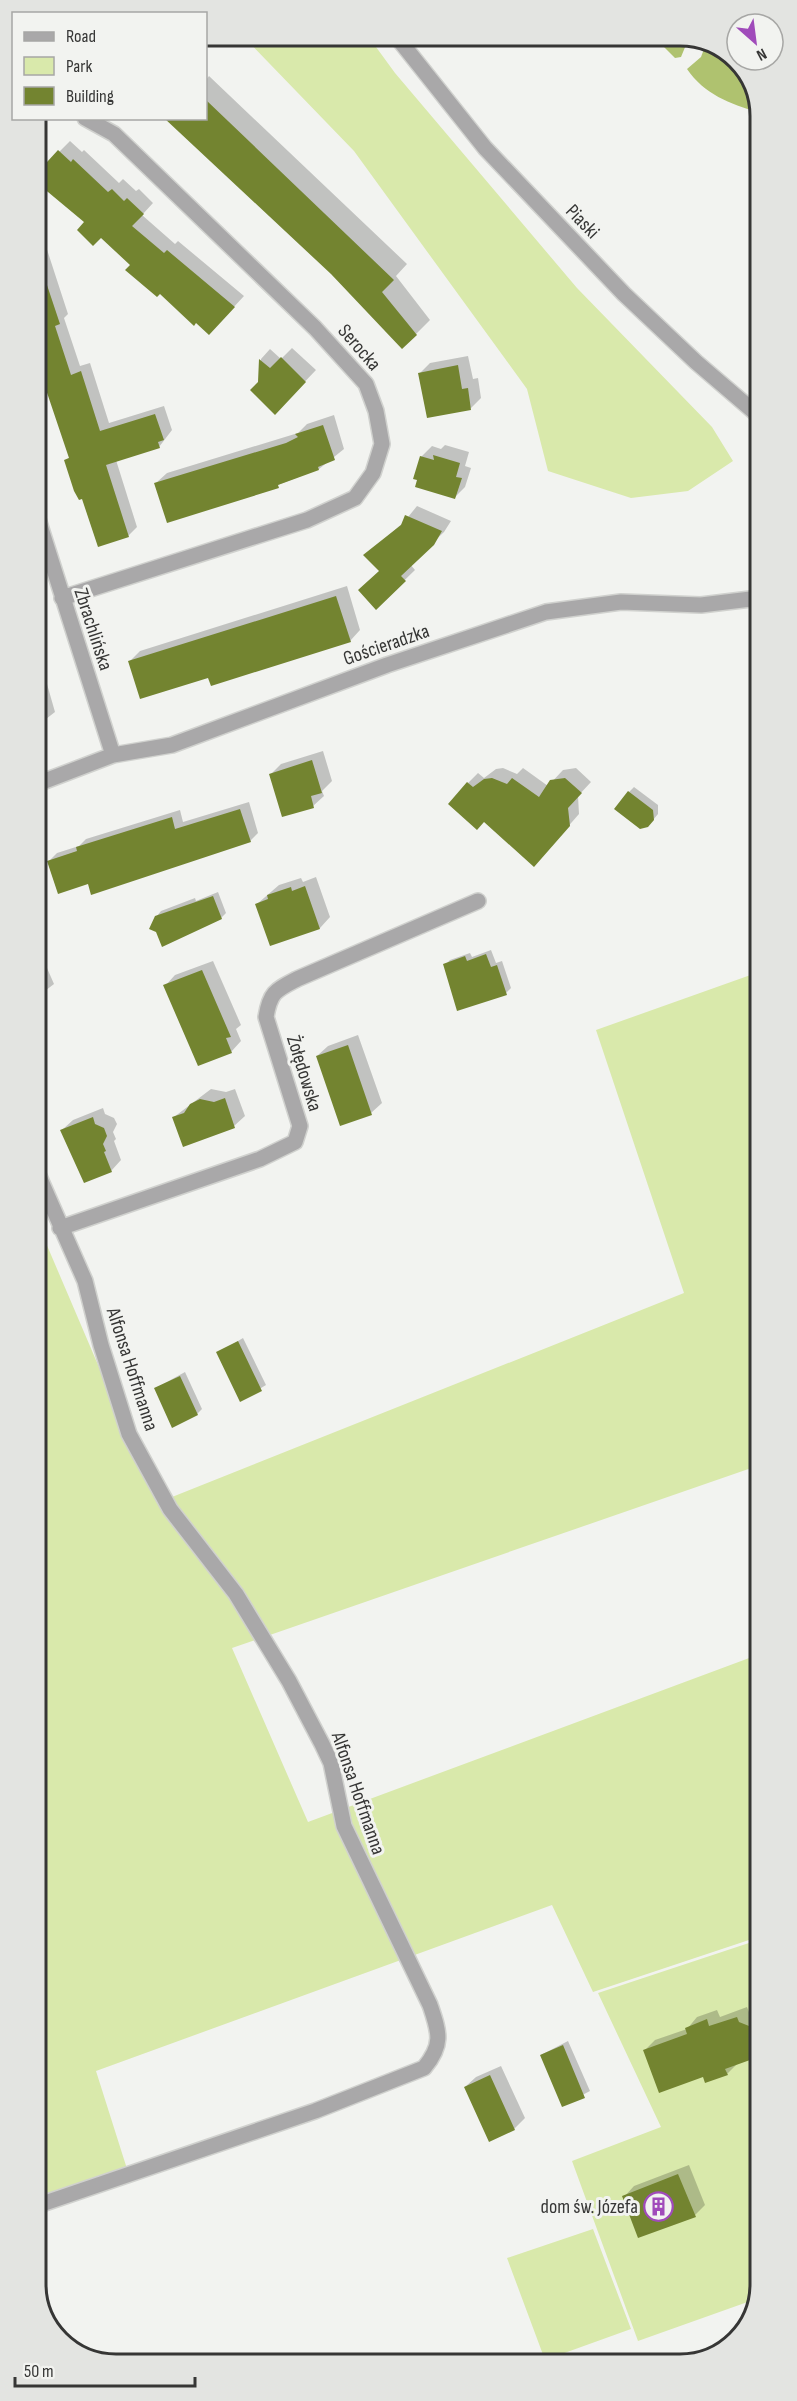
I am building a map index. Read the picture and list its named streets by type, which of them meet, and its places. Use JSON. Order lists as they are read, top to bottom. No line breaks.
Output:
{"streets":{"street":["Piaski","Serocka","Zbrachlińska","Gościeradzka","Żołędowska","Alfonsa Hoffmanna"]},"crossings":[["Serocka","Zbrachlińska"],["Zbrachlińska","Gościeradzka"],["Żołędowska","Alfonsa Hoffmanna"]],"places":{"building":["dom św. Józefa"]},"legend":["Road","Park","Building"],"scale_bar":"50 m","north":"bottom right"}
